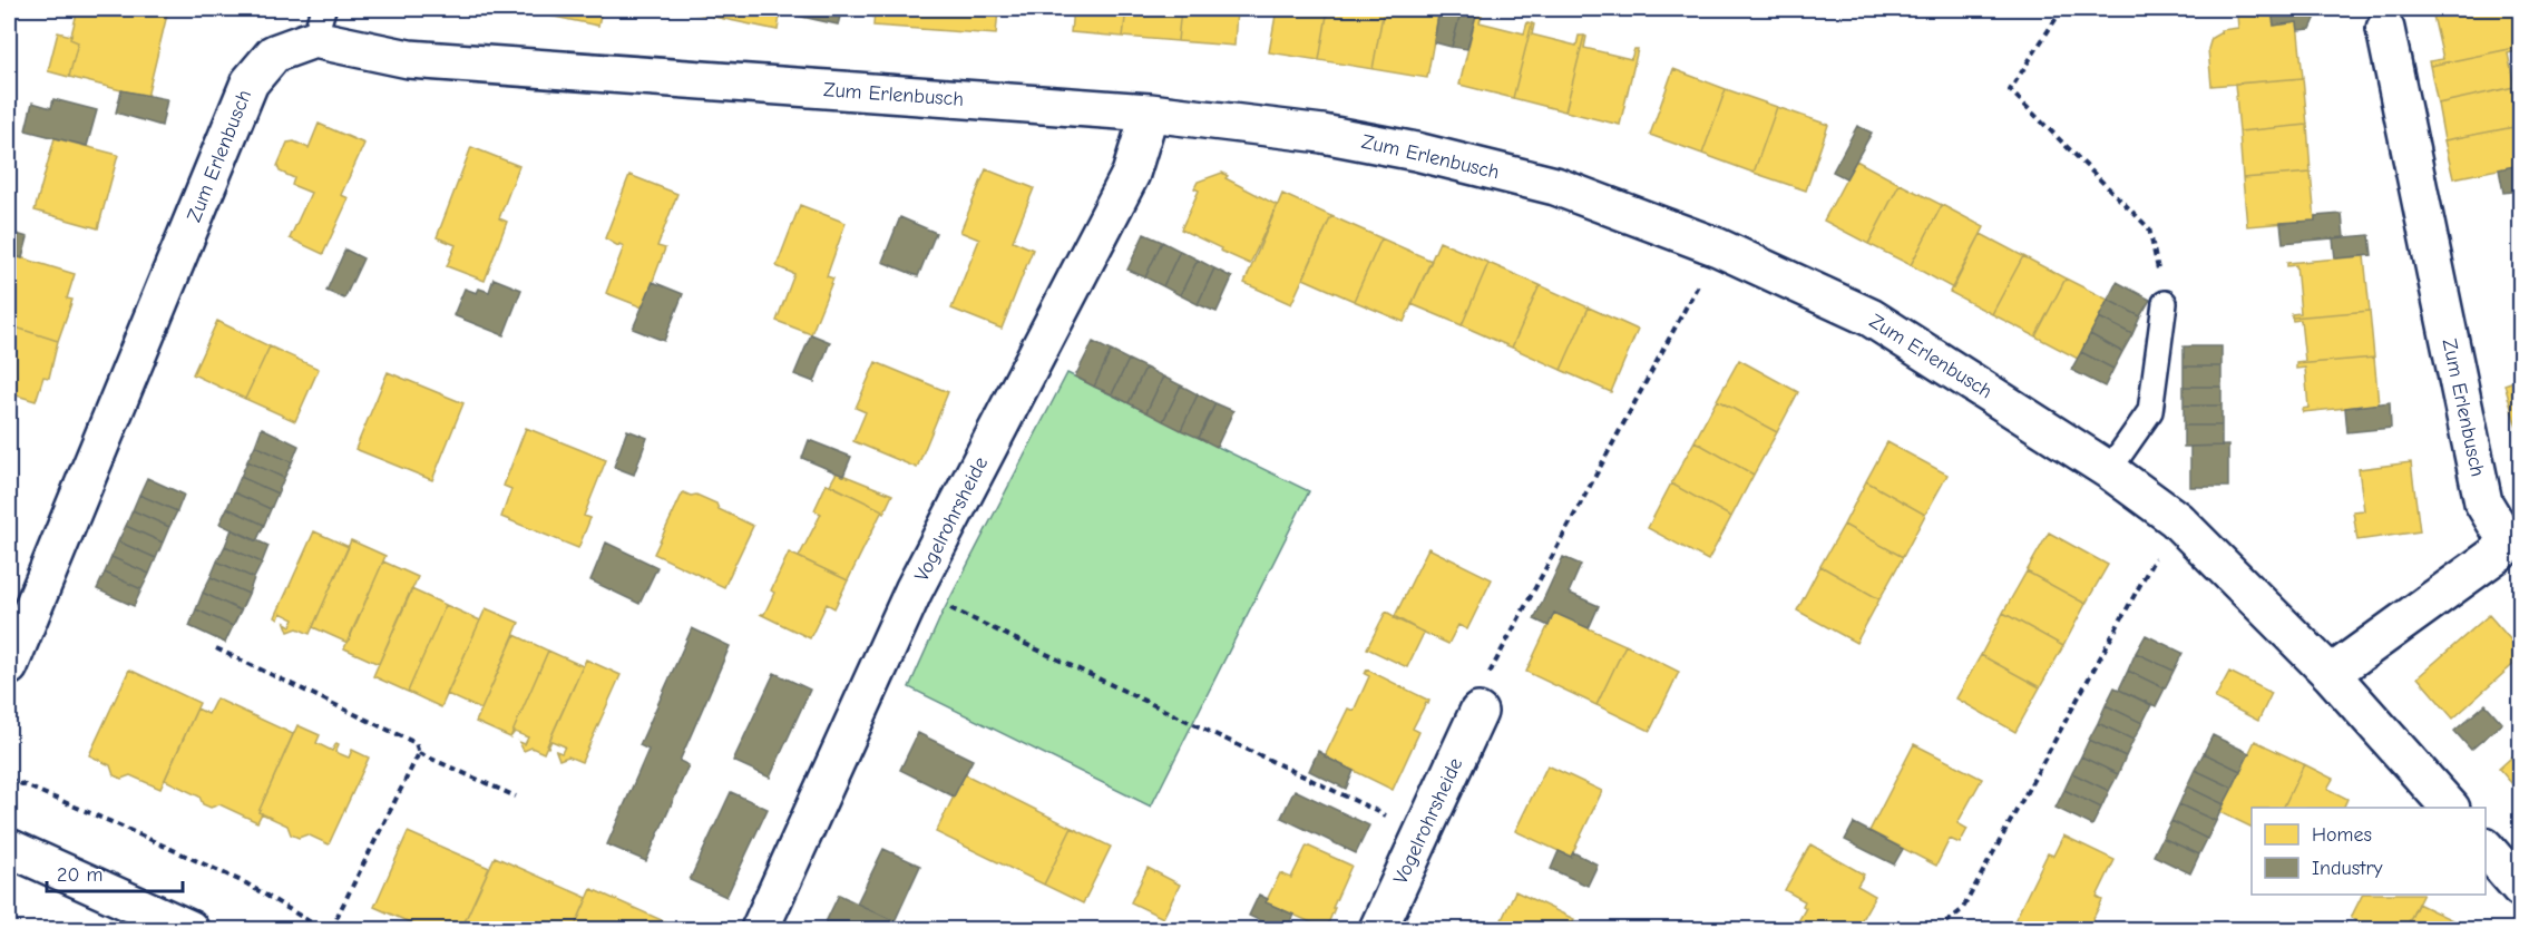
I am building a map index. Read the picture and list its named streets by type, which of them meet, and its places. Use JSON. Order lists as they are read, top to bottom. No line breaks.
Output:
{"streets":{"street":["Zum Erlenbusch","Vogelrohrsheide"]},"crossings":[["Zum Erlenbusch","Vogelrohrsheide"]],"legend":["Homes","Industry"],"scale_bar":"20 m"}
